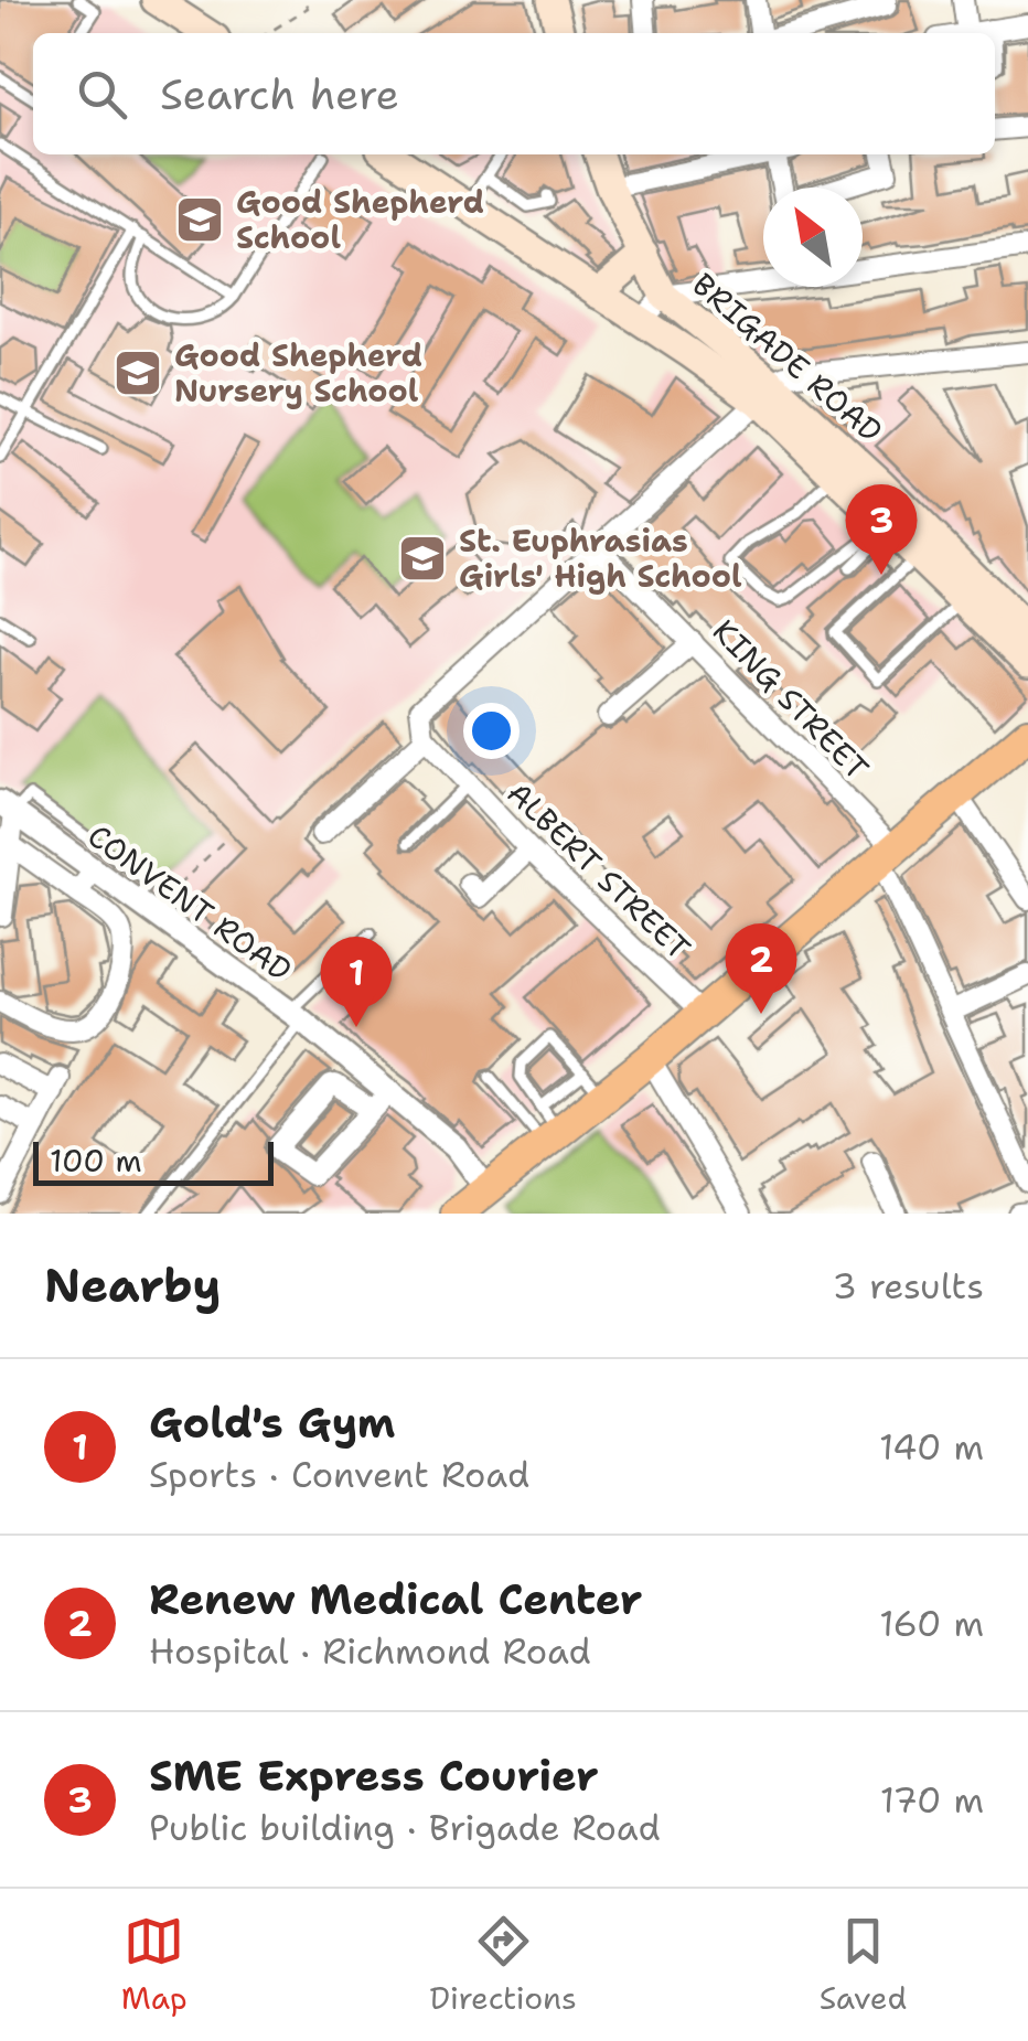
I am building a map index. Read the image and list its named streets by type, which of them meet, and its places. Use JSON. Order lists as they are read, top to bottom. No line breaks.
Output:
{"streets":{"main road":["BRIGADE ROAD"],"street":["KING STREET","ALBERT STREET","CONVENT ROAD"]},"places":{"school or university":["Good Shepherd School","Good Shepherd Nursery School","St. Euphrasias Girls' High School"]},"scale_bar":"100 m","north":"top left","page":{"search":"Search here","pins":["3","2","1"],"scale":"100 m","heading":["Nearby","3 results"],"list":[{"mark":"1","name":"Gold's Gym","note":"Sports · Convent Road","value":"140 m"},{"mark":"2","name":"Renew Medical Center","note":"Hospital · Richmond Road","value":"160 m"},{"mark":"3","name":"SME Express Courier","note":"Public building · Brigade Road","value":"170 m"}],"nav":["Map","Directions","Saved"]}}
